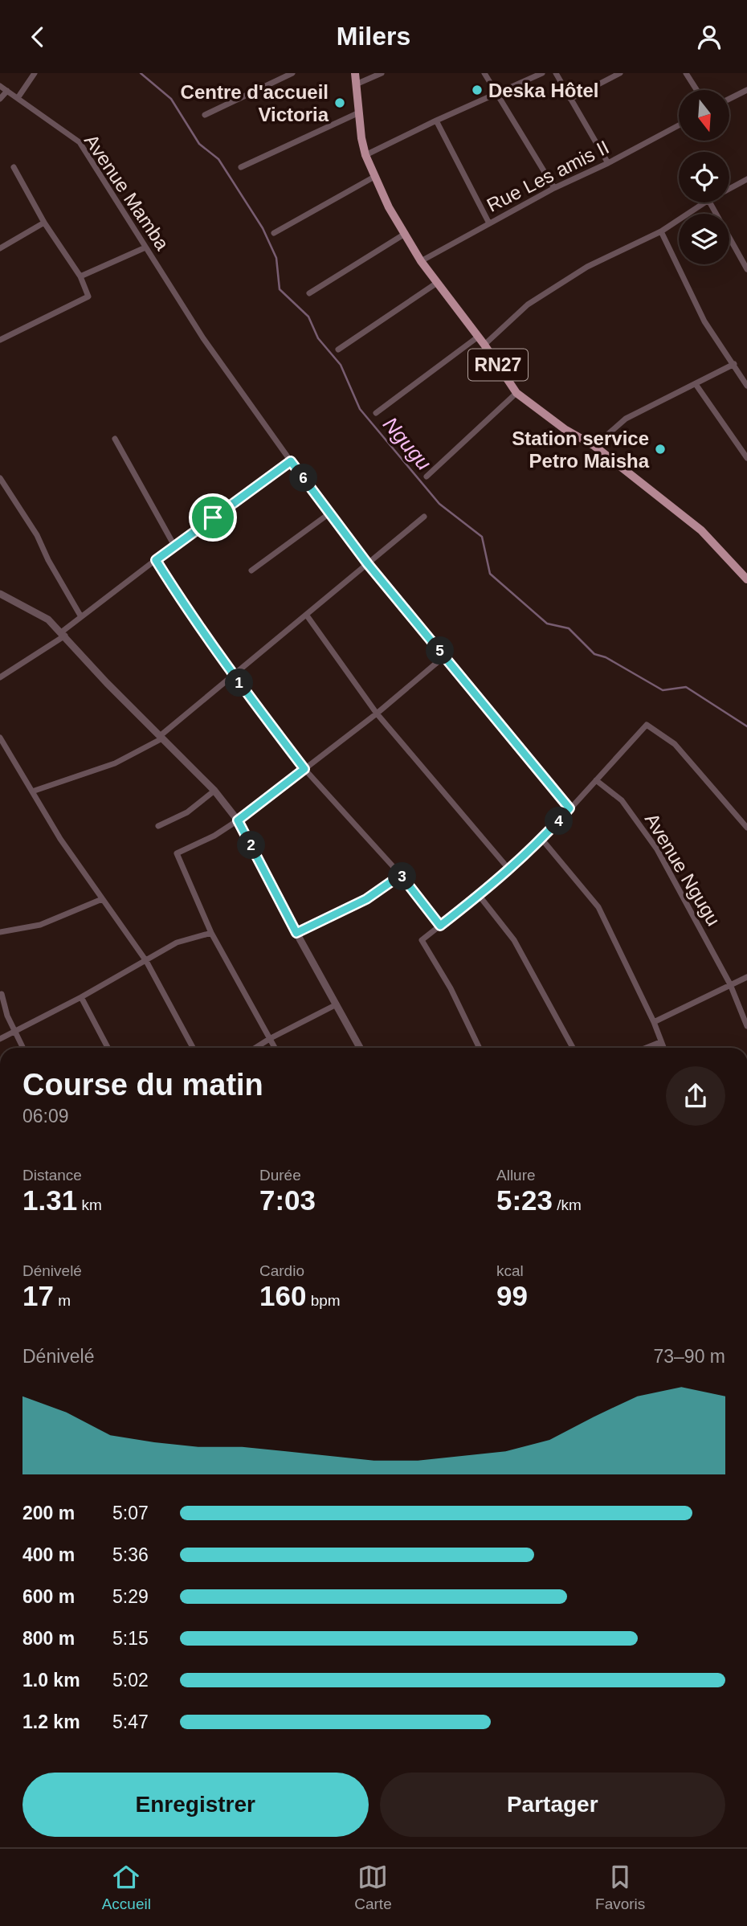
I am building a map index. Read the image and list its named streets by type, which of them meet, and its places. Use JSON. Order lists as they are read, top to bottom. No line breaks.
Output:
{"streets":{"main road":["RN27"],"street":["Rue Les amis II","Avenue Mamba","Avenue Ngugu"]},"crossings":[["Rue Les amis II","RN27"]],"water":["Ngugu"],"places":["Deska Hôtel","Centre d'accueil Victoria","Station service Petro Maisha"],"north":"bottom","page":{"header":"Milers","pins":["6","5","1","4","2","3"],"heading":["Course du matin","06:09"],"stats":[["Distance","1.31 km"],["Durée","7:03"],["Allure","5:23 /km"],["Dénivelé","17 m"],["Cardio","160 bpm"],["kcal","99"]],"chart":["Dénivelé","73–90 m"],"list":[{"name":"200 m","note":"5:07"},{"name":"400 m","note":"5:36"},{"name":"600 m","note":"5:29"},{"name":"800 m","note":"5:15"},{"name":"1.0 km","note":"5:02"},{"name":"1.2 km","note":"5:47"}],"buttons":["Enregistrer","Partager"],"tabs":["Accueil","Carte","Favoris"]}}
